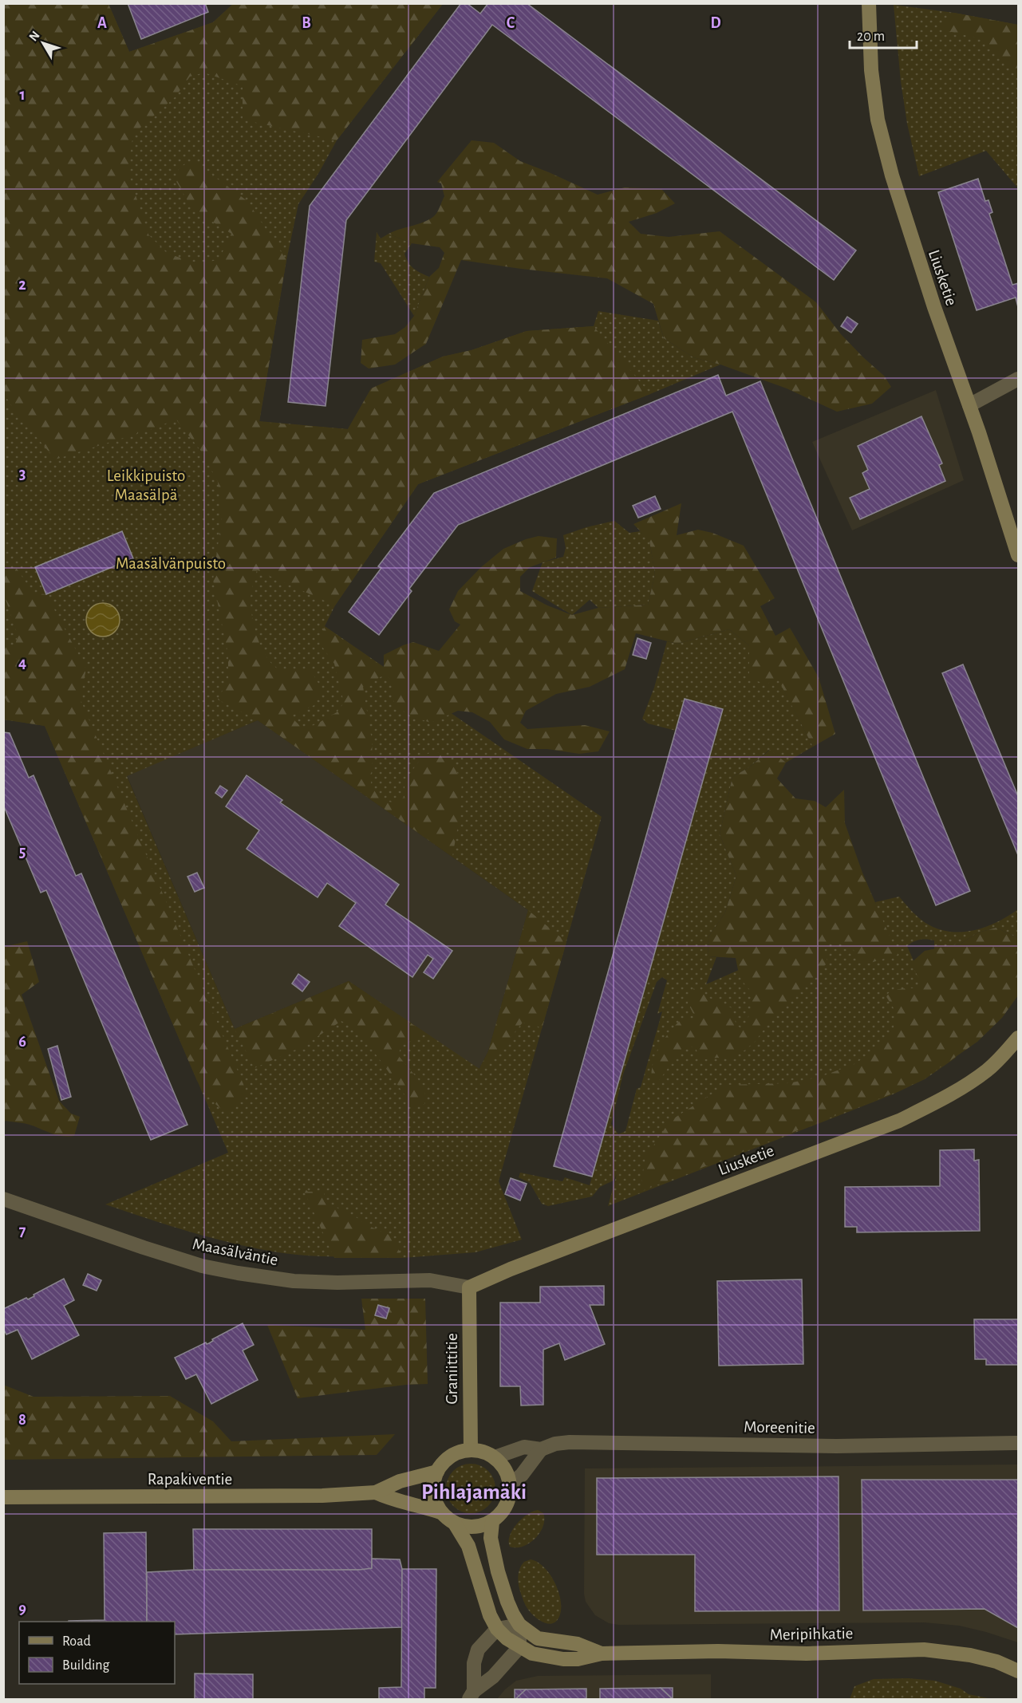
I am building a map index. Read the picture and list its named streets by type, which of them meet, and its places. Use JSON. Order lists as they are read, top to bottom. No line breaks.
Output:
{"streets":{"main road":["Liusketie","Graniittitie","Rapakiventie","Meripihkatie"],"street":["Maasälväntie","Moreenitie"]},"crossings":[["Liusketie","Maasälväntie"],["Liusketie","Graniittitie"],["Maasälväntie","Graniittitie"],["Graniittitie","Moreenitie"],["Graniittitie","Rapakiventie"],["Moreenitie","Rapakiventie"]],"districts":["Pihlajamäki"],"parks":["Leikkipuisto Maasälpä","Maasälvänpuisto"],"legend":["Road","Building"],"scale_bar":"20 m","north":"top left","grid":{"columns":["A","B","C","D"],"rows":["1","2","3","4","5","6","7","8","9"]}}
